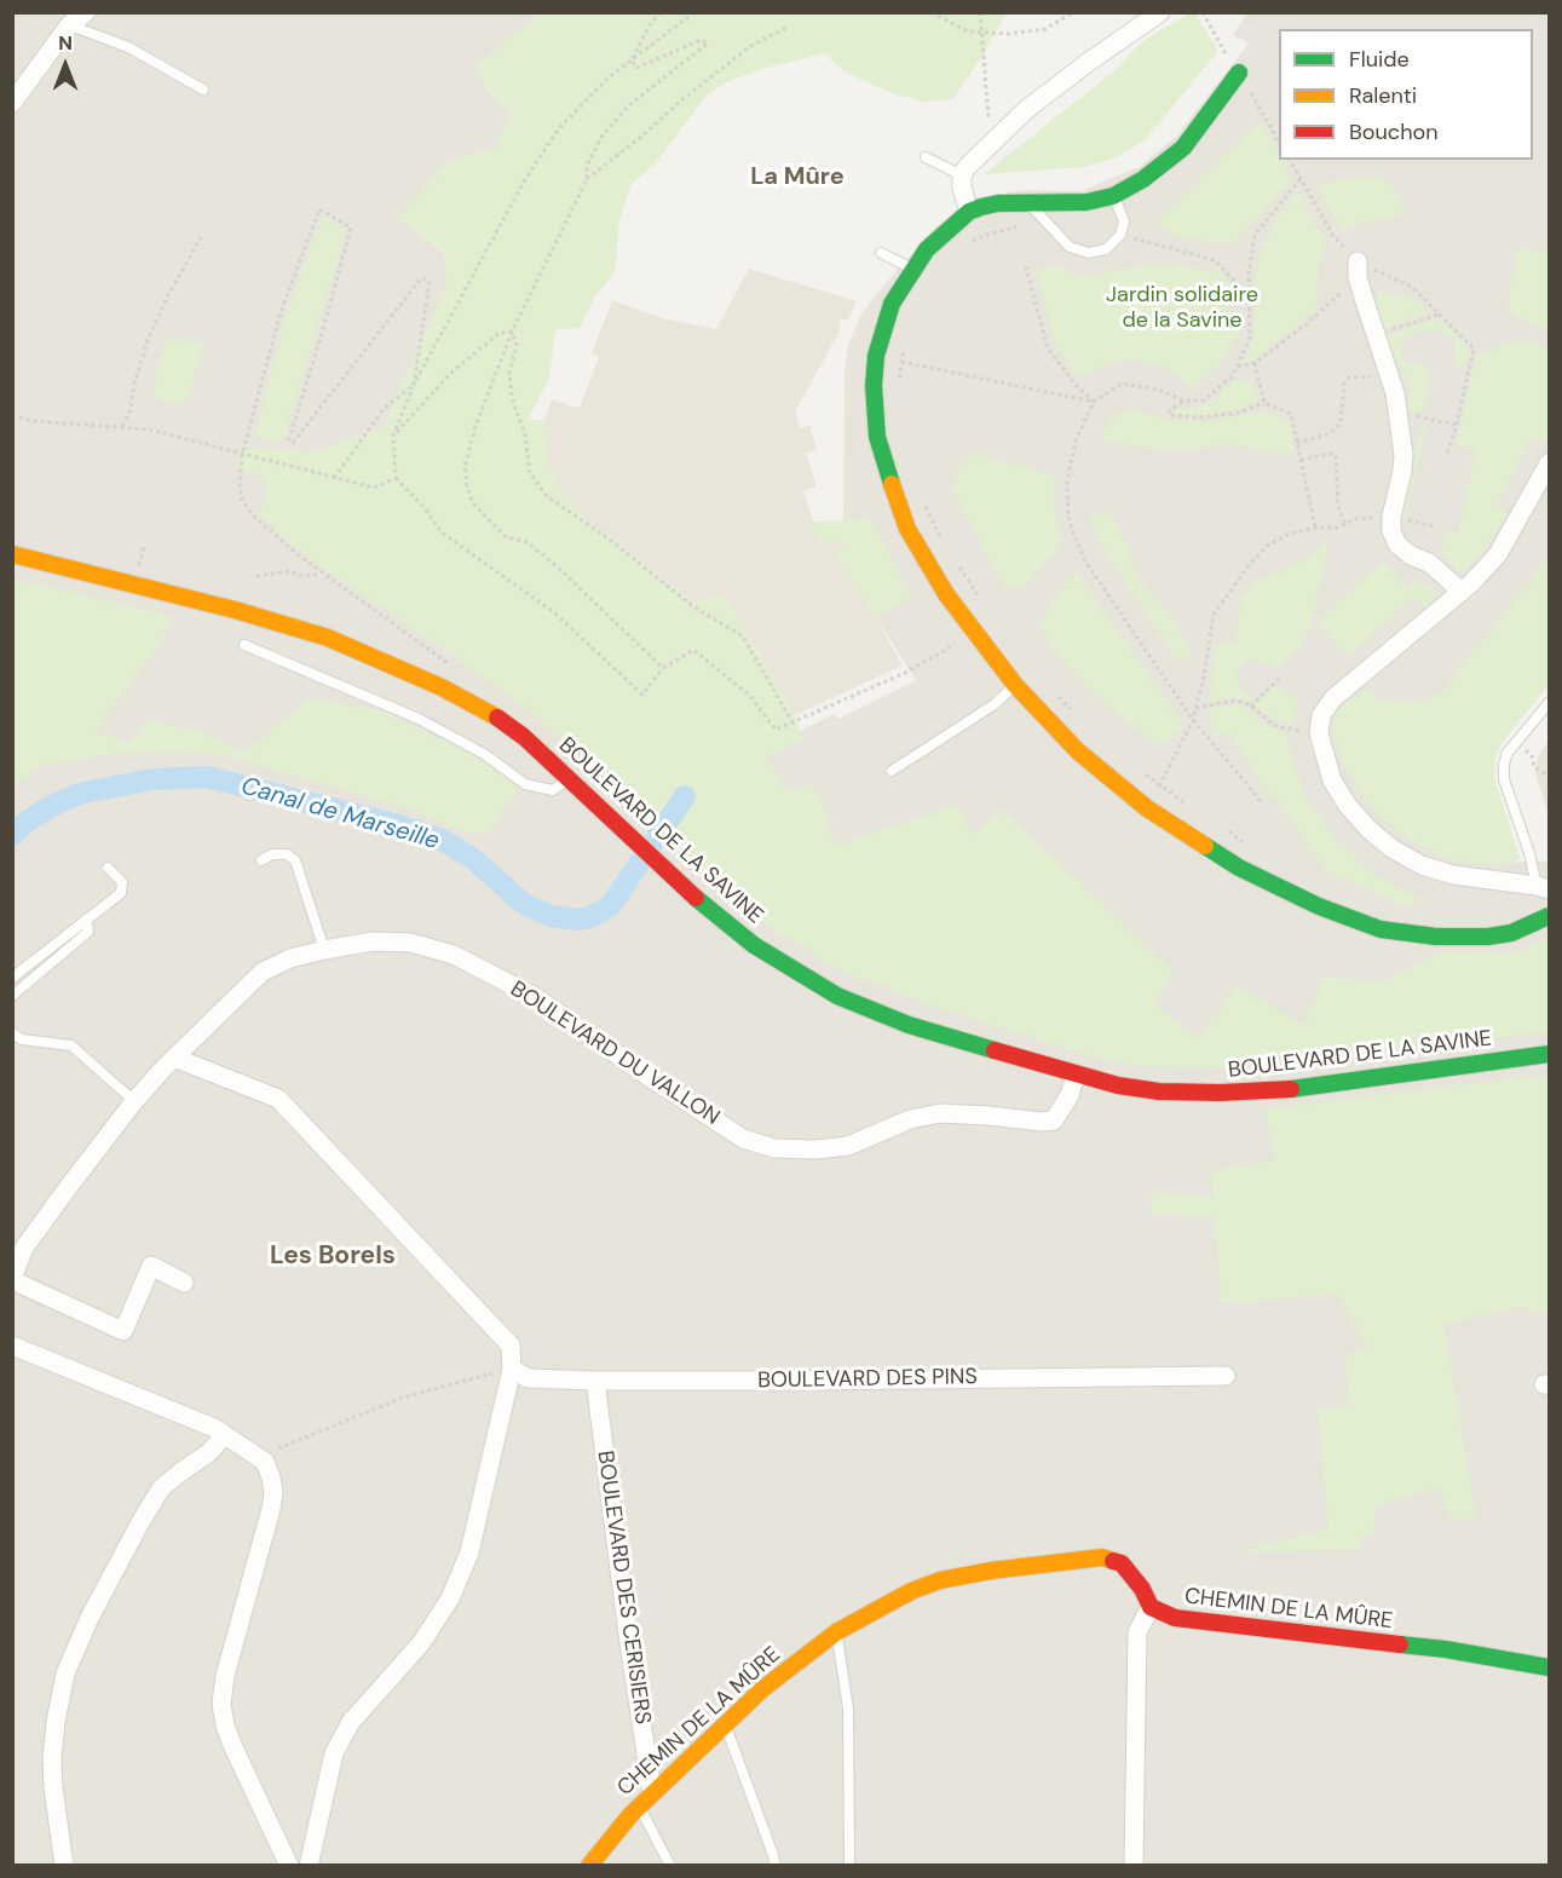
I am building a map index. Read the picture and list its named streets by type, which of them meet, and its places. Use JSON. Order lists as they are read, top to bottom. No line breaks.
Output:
{"streets":{"street":["BOULEVARD DE LA SAVINE","BOULEVARD DU VALLON","BOULEVARD DES PINS","BOULEVARD DES CERISIERS","CHEMIN DE LA MÛRE"]},"crossings":[["BOULEVARD DE LA SAVINE","BOULEVARD DU VALLON"],["BOULEVARD DES PINS","BOULEVARD DES CERISIERS"],["BOULEVARD DES CERISIERS","CHEMIN DE LA MÛRE"]],"districts":["La Mûre","Les Borels"],"water":["Canal de Marseille"],"parks":["Jardin solidaire de la Savine"],"legend":["Fluide","Ralenti","Bouchon"],"north":"top"}
